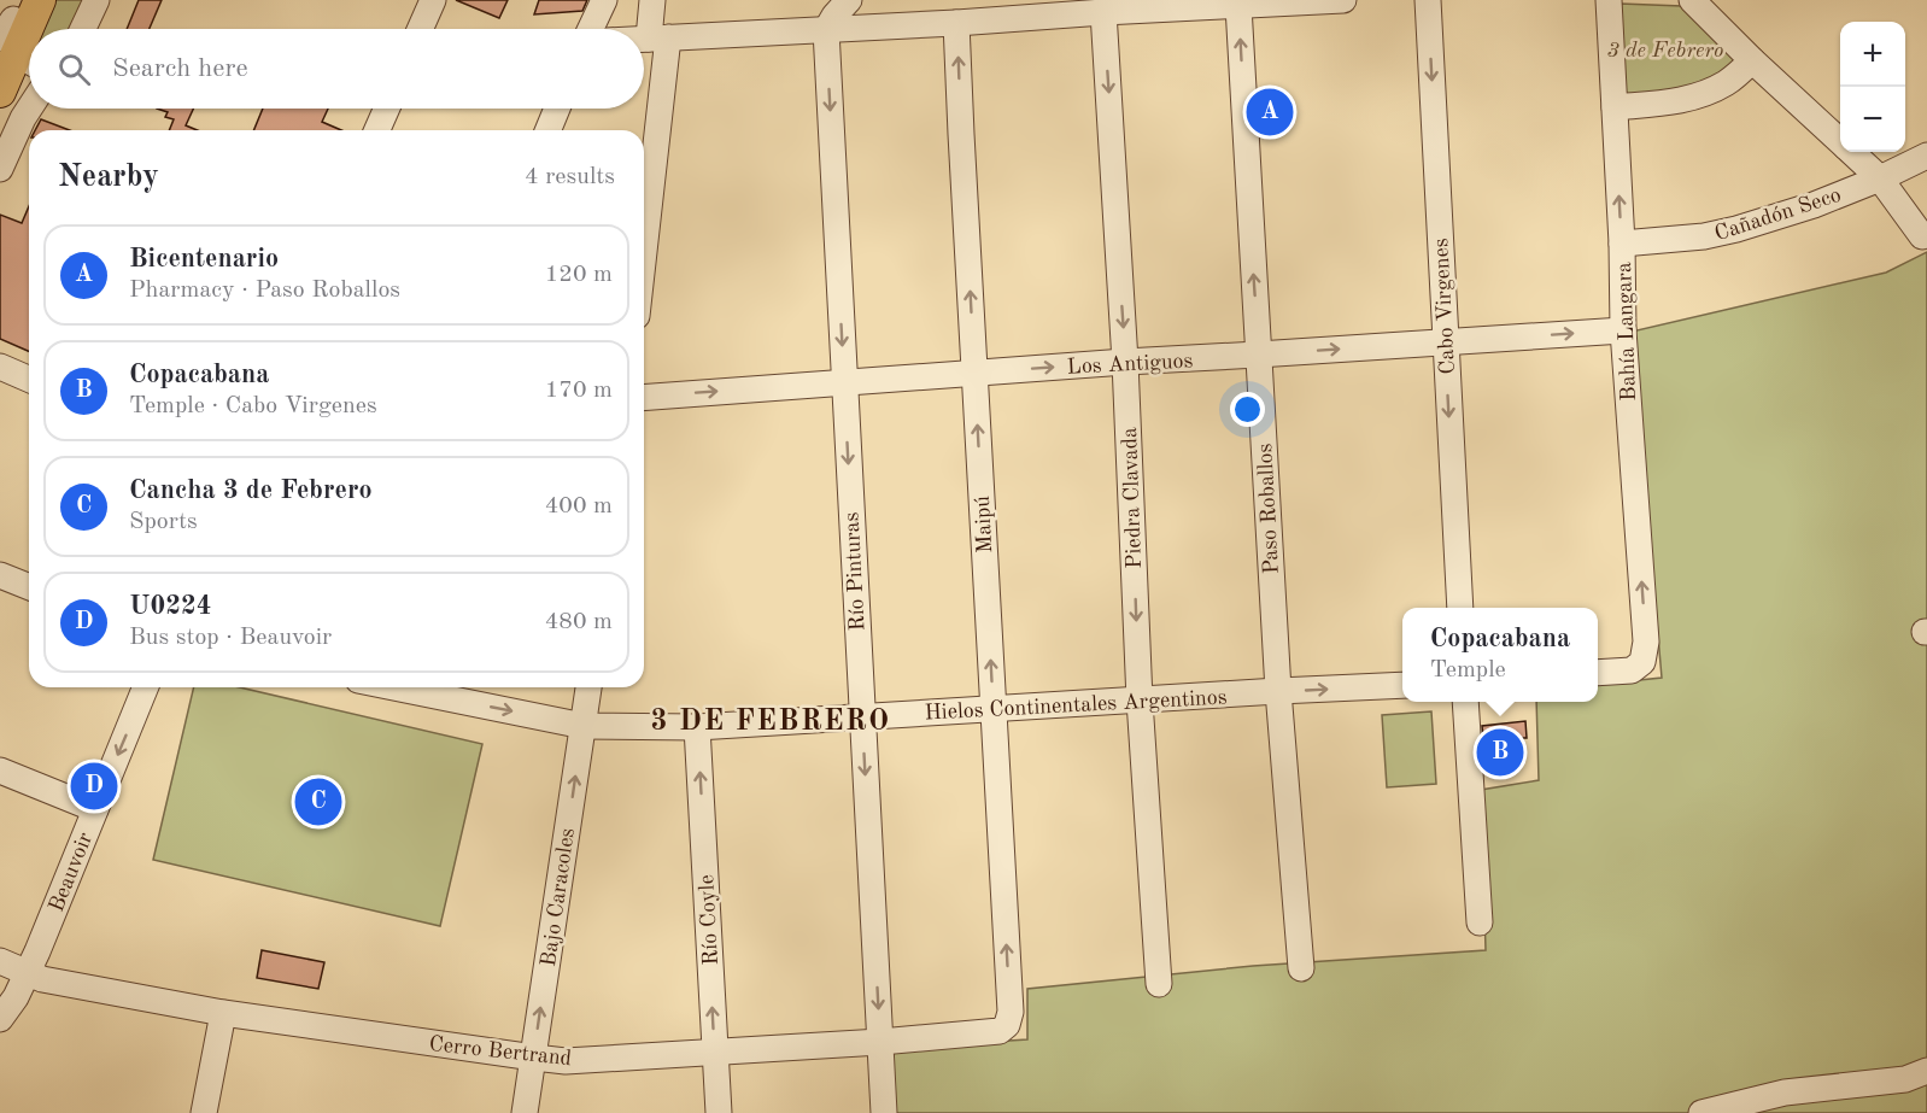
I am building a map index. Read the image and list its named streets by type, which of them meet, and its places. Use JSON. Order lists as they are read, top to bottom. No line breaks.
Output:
{"streets":{"street":["Cañadón Seco","Cabo Virgenes","Bahía Langara","Los Antiguos","Piedra Clavada","Paso Roballos","Maipú","Río Pinturas","Hielos Continentales Argentinos","Beauvoir","Bajo Caracoles","Río Coyle","Cerro Bertrand"]},"crossings":[["Cañadón Seco","Bahía Langara"],["Cabo Virgenes","Los Antiguos"],["Bahía Langara","Los Antiguos"],["Los Antiguos","Piedra Clavada"],["Los Antiguos","Paso Roballos"],["Los Antiguos","Maipú"],["Los Antiguos","Río Pinturas"],["Piedra Clavada","Hielos Continentales Argentinos"],["Paso Roballos","Hielos Continentales Argentinos"],["Maipú","Hielos Continentales Argentinos"],["Maipú","Cerro Bertrand"],["Río Pinturas","Hielos Continentales Argentinos"],["Río Pinturas","Cerro Bertrand"],["Hielos Continentales Argentinos","Bajo Caracoles"],["Hielos Continentales Argentinos","Río Coyle"],["Beauvoir","Cerro Bertrand"],["Bajo Caracoles","Cerro Bertrand"],["Río Coyle","Cerro Bertrand"]],"one_way":["Cabo Virgenes","Bahía Langara","Los Antiguos","Piedra Clavada","Paso Roballos","Maipú","Río Pinturas","Beauvoir","Bajo Caracoles","Río Coyle"],"districts":["3 DE FEBRERO"],"parks":["3 de Febrero"],"page":{"map_buttons":["+","−"],"search":"Search here","pins":["A","B","D","C"],"heading":["Nearby","4 results"],"list":[{"mark":"A","name":"Bicentenario","note":"Pharmacy · Paso Roballos","value":"120 m"},{"mark":"B","name":"Copacabana","note":"Temple · Cabo Virgenes","value":"170 m"},{"mark":"C","name":"Cancha 3 de Febrero","note":"Sports","value":"400 m"},{"mark":"D","name":"U0224","note":"Bus stop · Beauvoir","value":"480 m"}],"popup":["Copacabana","Temple"]}}
